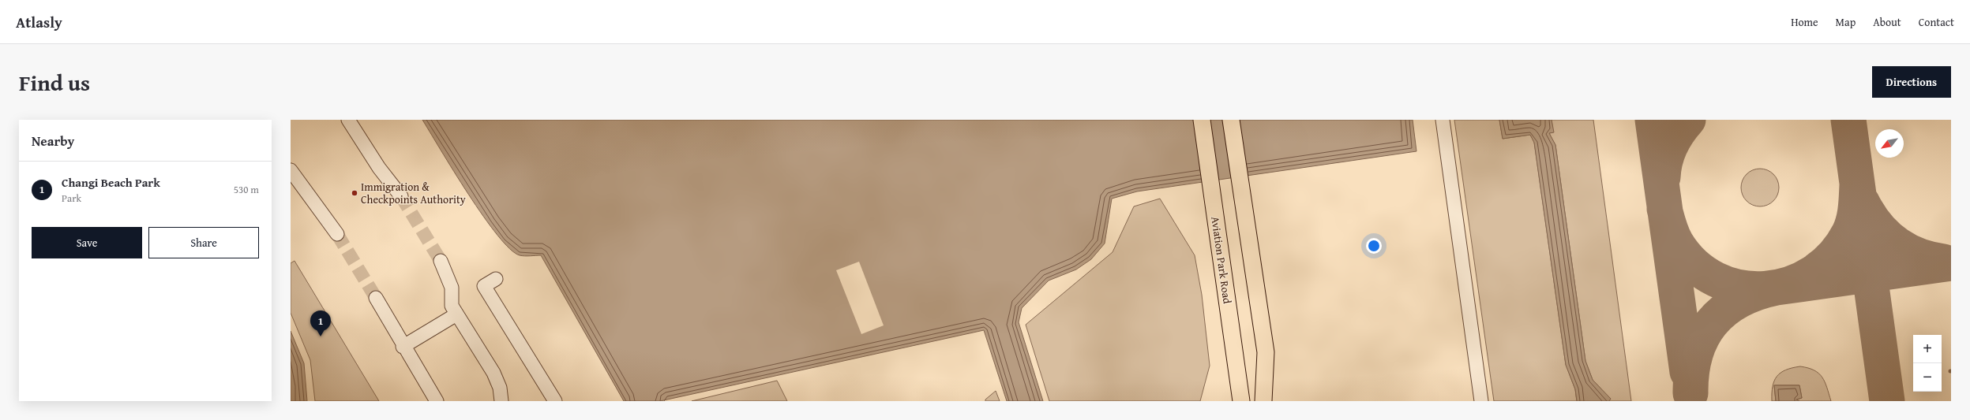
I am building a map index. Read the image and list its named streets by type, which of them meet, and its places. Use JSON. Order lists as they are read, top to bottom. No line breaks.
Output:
{"streets":{"main road":["Aviation Park Road"]},"places":["Immigration & Checkpoints Authority"],"north":"bottom left","page":{"header":"Atlasly","nav":["Home","Map","About","Contact"],"title":"Find us","buttons":["Directions",["Save","Share"]],"heading":"Nearby","list":[{"mark":"1","name":"Changi Beach Park","note":"Park","value":"530 m"}],"pins":"1","map_buttons":["+","−"]}}
